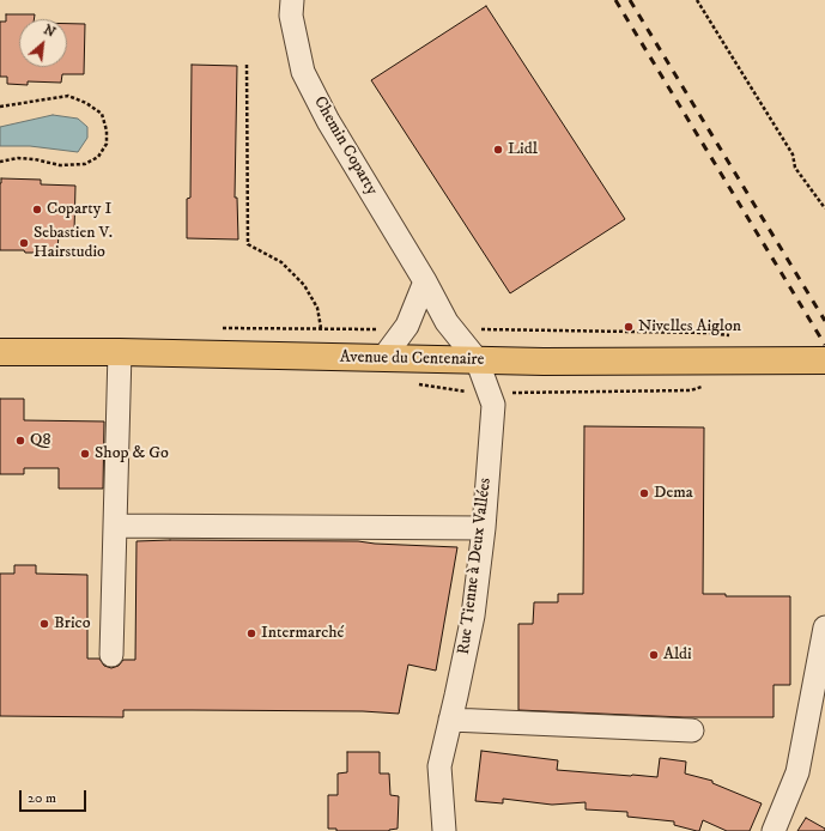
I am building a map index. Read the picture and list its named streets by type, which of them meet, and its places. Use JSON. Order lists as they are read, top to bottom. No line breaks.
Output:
{"streets":{"main road":["Avenue du Centenaire"],"street":["Chemin Coparty","Rue Tienne à Deux Vallées"]},"crossings":[["Chemin Coparty","Avenue du Centenaire"],["Chemin Coparty","Rue Tienne à Deux Vallées"],["Avenue du Centenaire","Rue Tienne à Deux Vallées"]],"places":["Lidl","Coparty I","Sebastien V. Hairstudio","Nivelles Aiglon","Q8","Shop & Go","Dema","Brico","Intermarché","Aldi"],"scale_bar":"20 m","north":"top right"}
